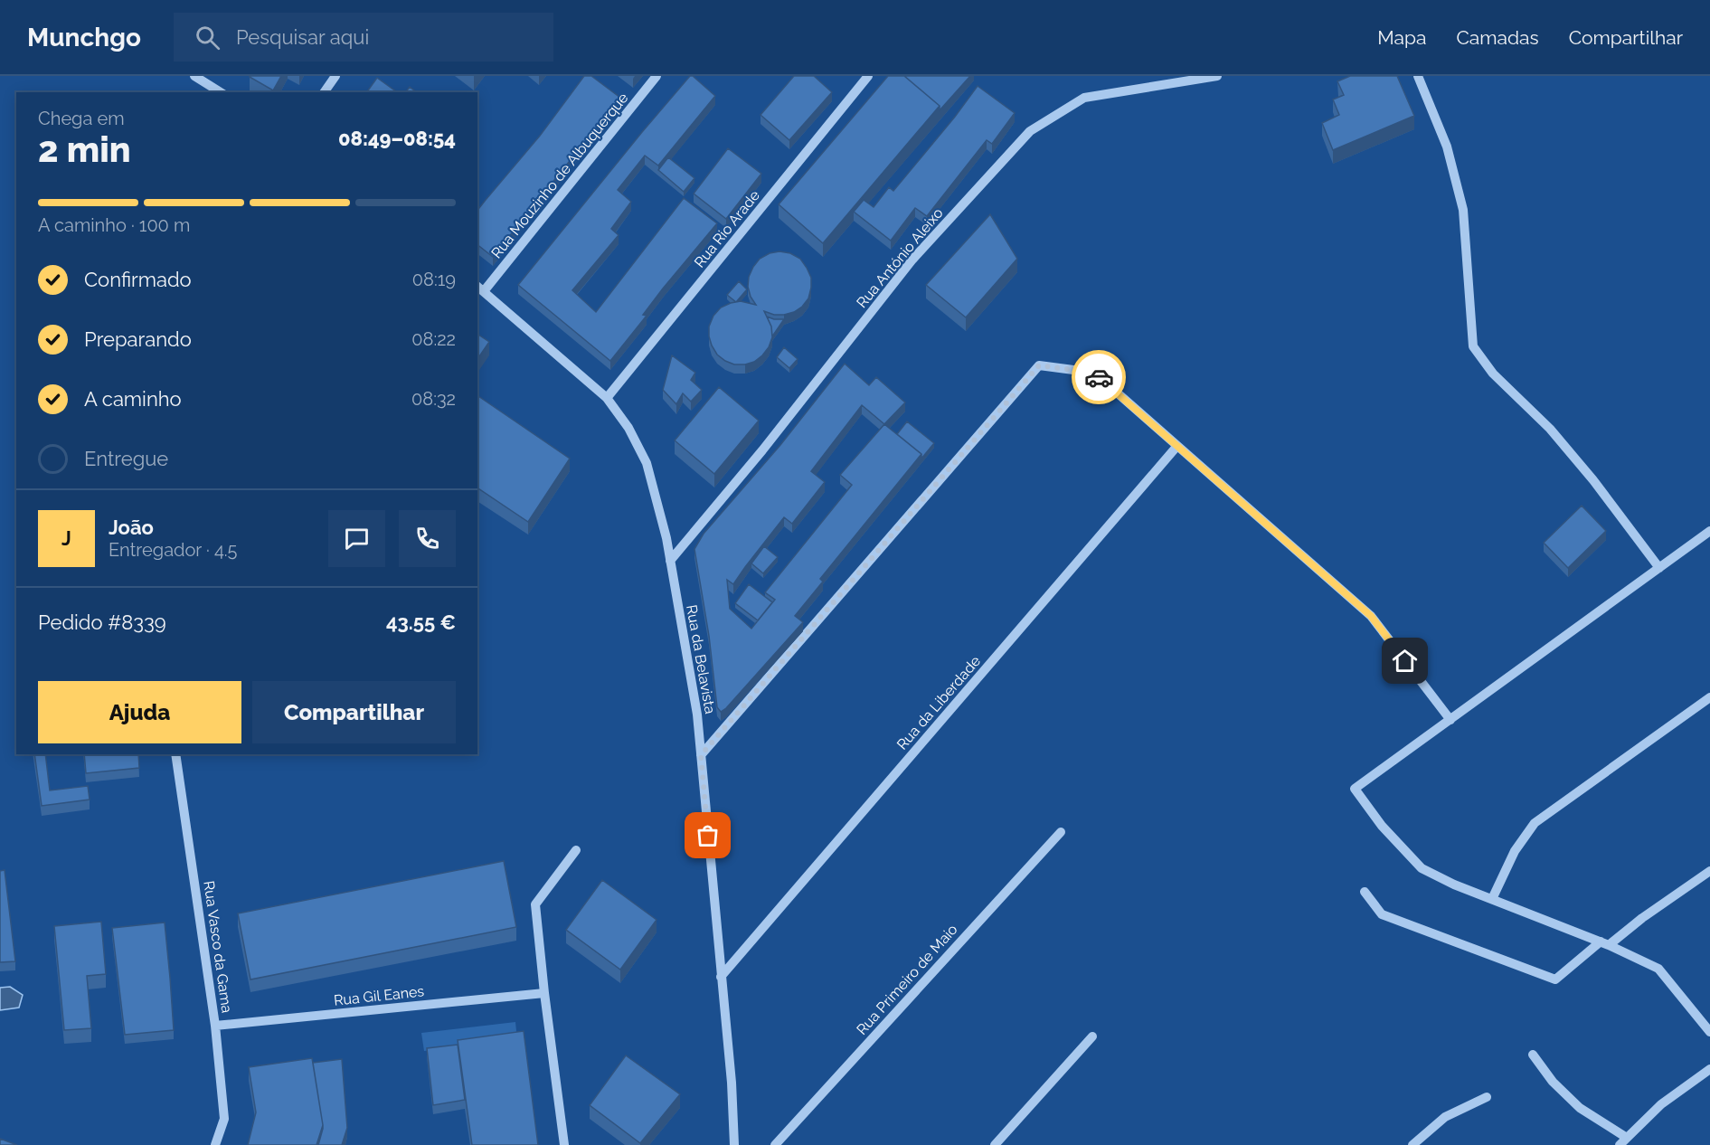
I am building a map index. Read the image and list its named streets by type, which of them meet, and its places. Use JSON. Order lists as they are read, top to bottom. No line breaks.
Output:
{"streets":{"street":["Rua Mouzinho de Albuquerque","Rua Rio Arade","Rua António Aleixo","Rua da Belavista","Rua da Liberdade","Rua Vasco da Gama","Rua Primeiro de Maio","Rua Gil Eanes"]},"crossings":[["Rua Mouzinho de Albuquerque","Rua da Belavista"],["Rua Rio Arade","Rua da Belavista"],["Rua António Aleixo","Rua da Belavista"],["Rua da Belavista","Rua da Liberdade"],["Rua Vasco da Gama","Rua Gil Eanes"]],"page":{"header":"Munchgo","search":"Pesquisar aqui","nav":["Mapa","Camadas","Compartilhar"],"heading":["2 min","Chega em","08:49–08:54"],"panel":["João","Entregador · 4.5","Pedido #8339","43.55 €"],"bar":"A caminho · 100 m","list":[["Confirmado","08:19"],["Preparando","08:22"],["A caminho","08:32"],"Entregue"],"round":"J","buttons":["Ajuda","Compartilhar"]}}
